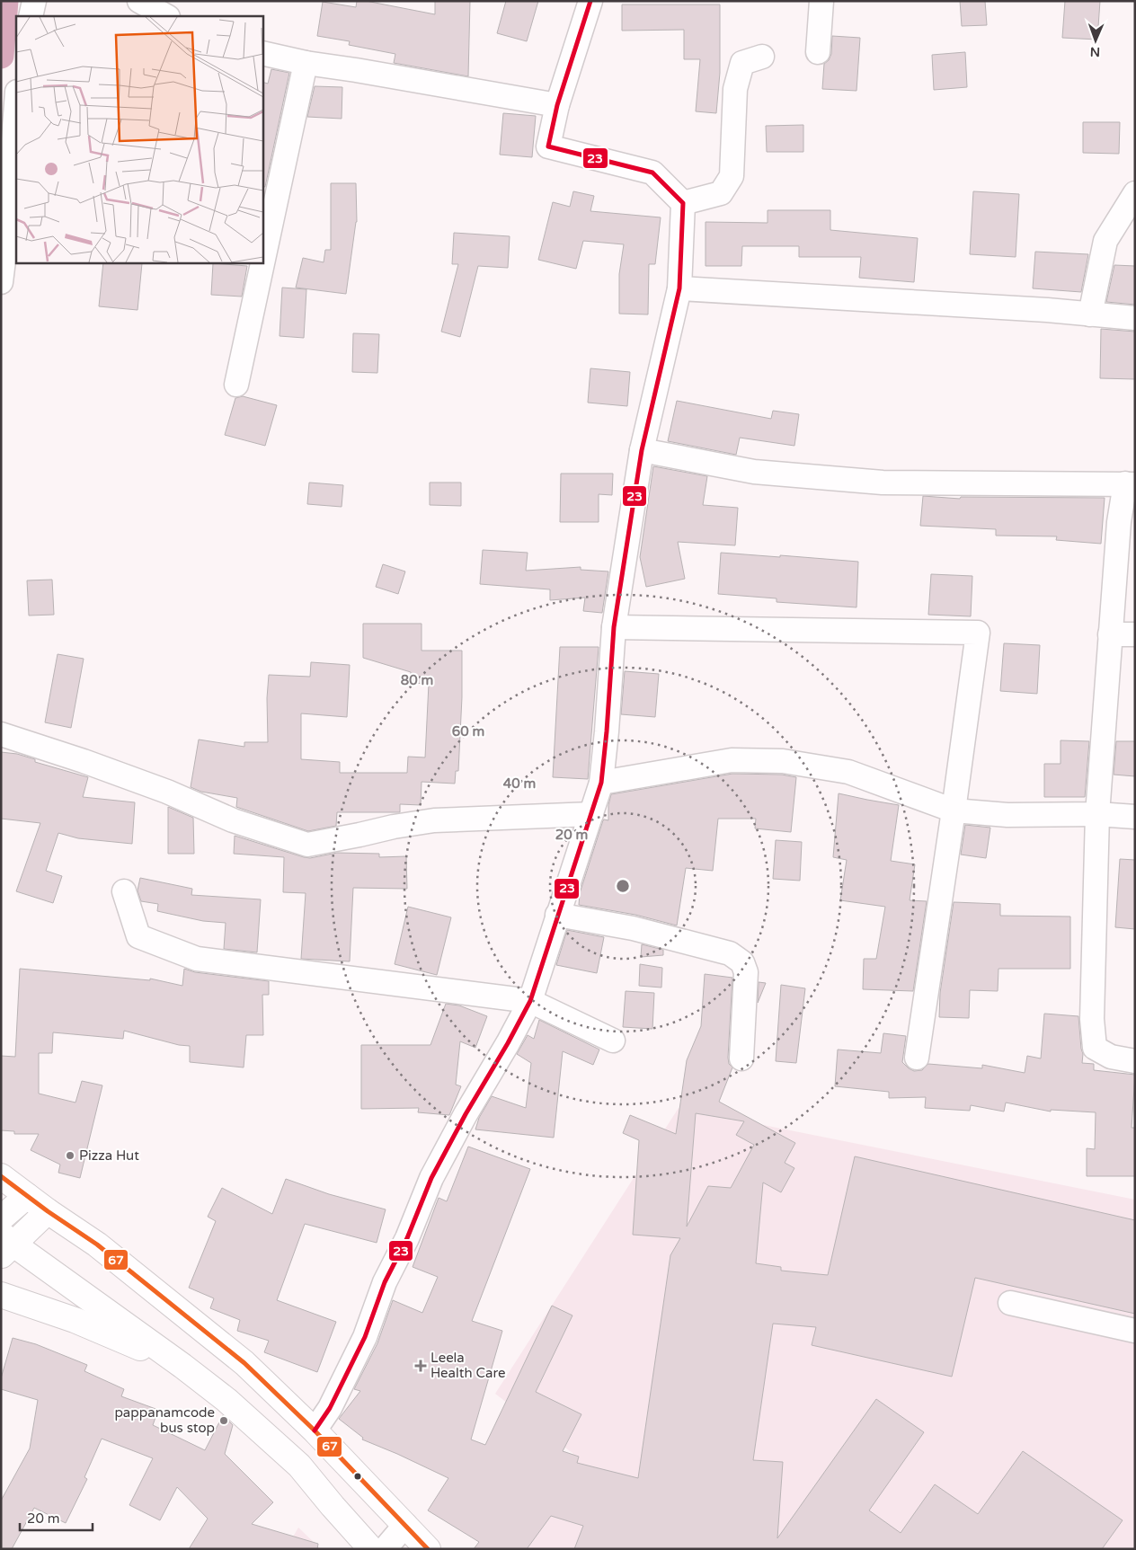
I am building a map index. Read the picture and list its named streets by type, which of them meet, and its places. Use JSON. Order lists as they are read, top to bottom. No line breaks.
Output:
{"places":{"other":["Pizza Hut","pappanamcode bus stop"],"health":["Leela Health Care"]},"lines":["transit line 23","transit line 67"],"scale_bar":"20 m","north":"bottom","rings":["80 m","60 m","40 m","20 m"]}
